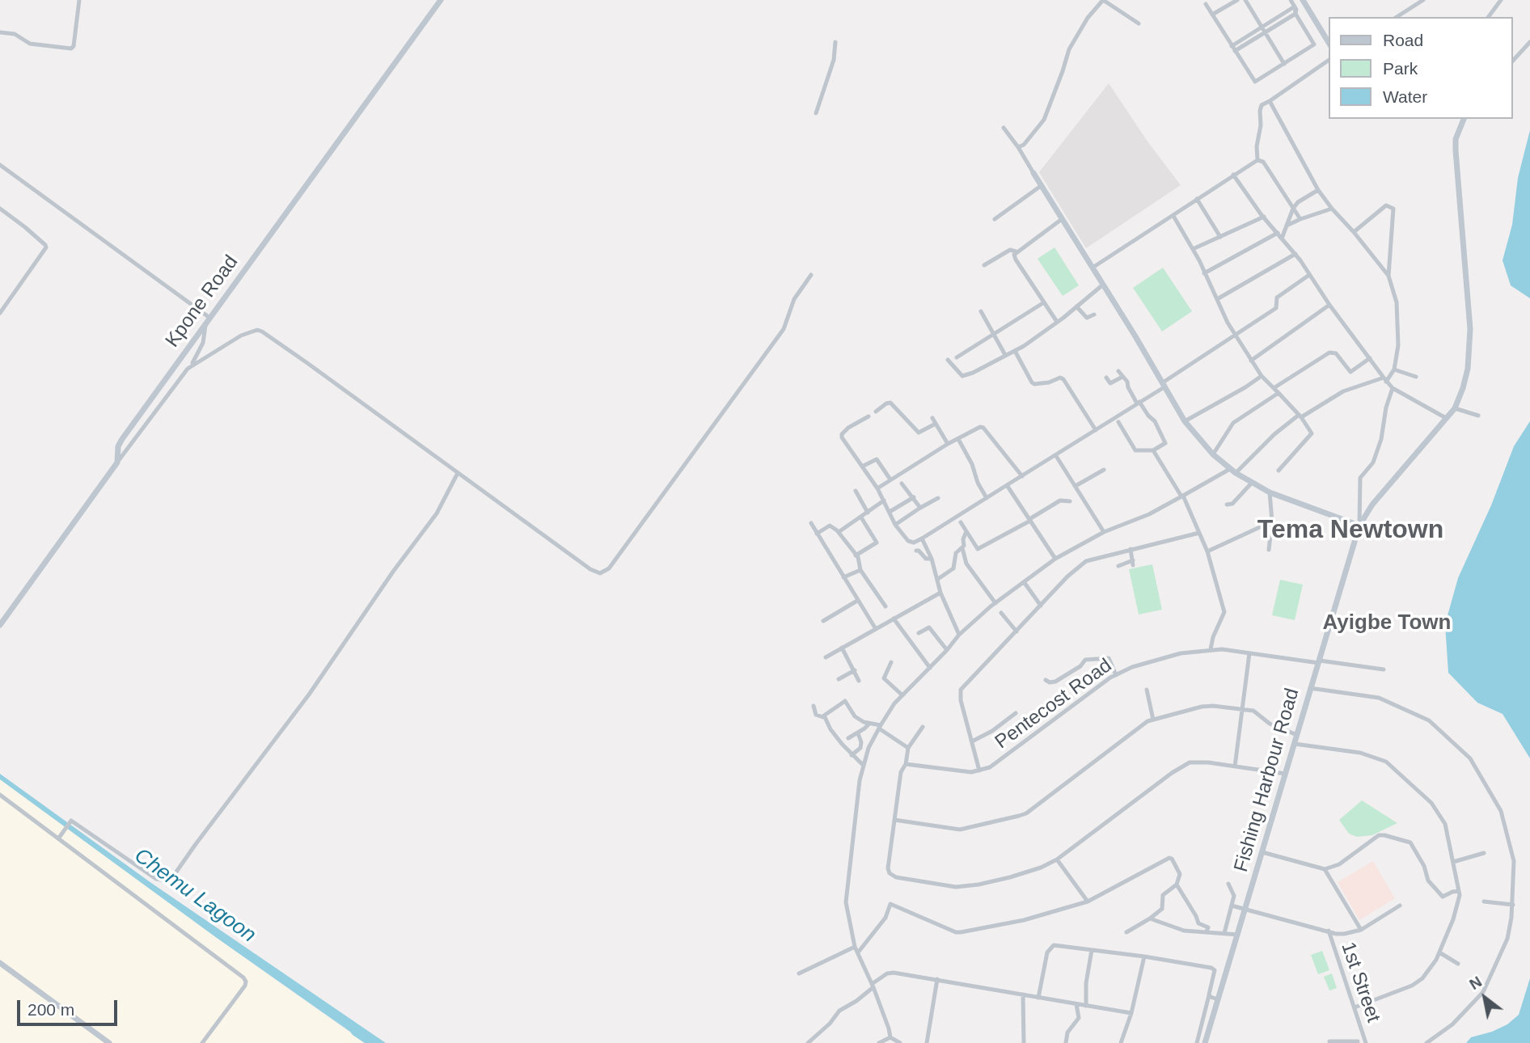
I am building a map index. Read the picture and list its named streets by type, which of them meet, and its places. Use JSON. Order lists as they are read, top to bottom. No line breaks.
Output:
{"streets":{"street":["Kpone Road","Pentecost Road","Fishing Harbour Road","1st Street"]},"crossings":[["Pentecost Road","Fishing Harbour Road"]],"districts":["Tema Newtown","Ayigbe Town"],"water":["Chemu Lagoon"],"legend":["Road","Park","Water"],"scale_bar":"200 m","north":"top left"}
